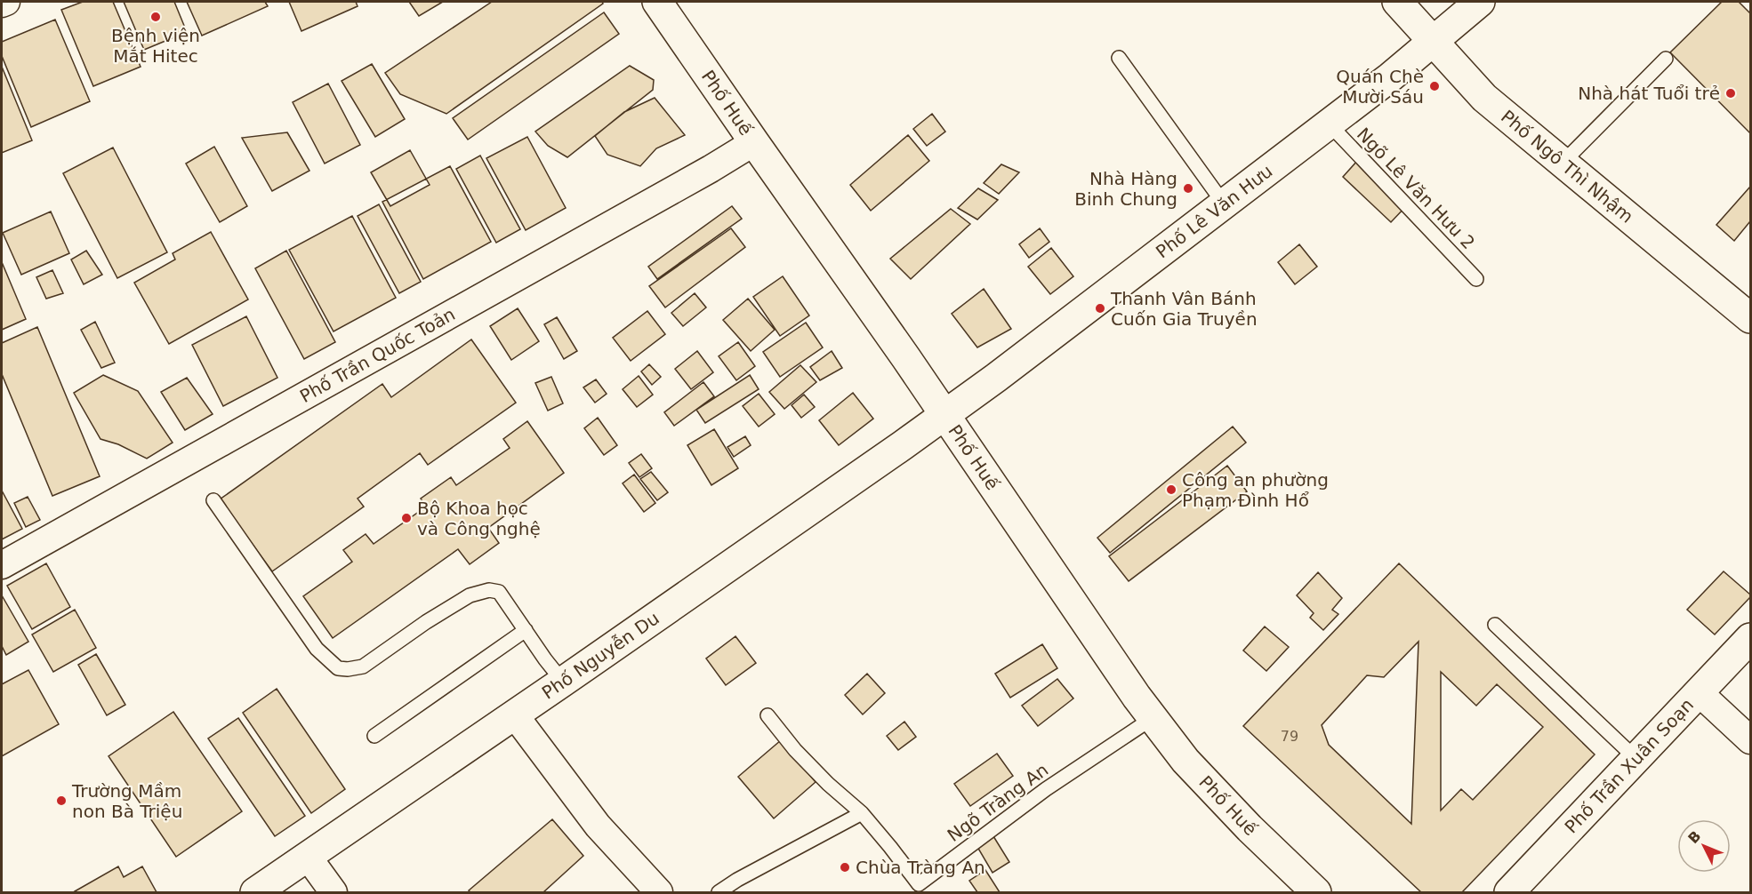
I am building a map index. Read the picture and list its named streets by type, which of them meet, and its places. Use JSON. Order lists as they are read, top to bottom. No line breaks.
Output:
{"streets":{"street":["Phố Huế","Phố Ngô Thì Nhậm","Phố Lê Văn Hưu","Phố Trần Quốc Toản","Phố Nguyễn Du","Phố Trần Xuân Soạn"],"lane":["Ngõ Lê Văn Hưu 2","Ngõ Tràng An"]},"crossings":[["Phố Huế","Phố Lê Văn Hưu"],["Phố Huế","Phố Trần Quốc Toản"],["Phố Huế","Phố Nguyễn Du"],["Phố Huế","Ngõ Tràng An"],["Phố Ngô Thì Nhậm","Phố Lê Văn Hưu"],["Ngõ Lê Văn Hưu 2","Phố Lê Văn Hưu"],["Phố Lê Văn Hưu","Phố Nguyễn Du"]],"places":["Bệnh viện Mắt Hitec","Quán Chè Mười Sáu","Nhà hát Tuổi trẻ","Nhà Hàng Binh Chung","Thanh Vân Bánh Cuốn Gia Truyền","Công an phường Phạm Đình Hổ","Bộ Khoa học và Công nghệ","Trường Mầm non Bà Triệu","Chùa Tràng An"],"house_numbers":["79"],"north":"top left"}
